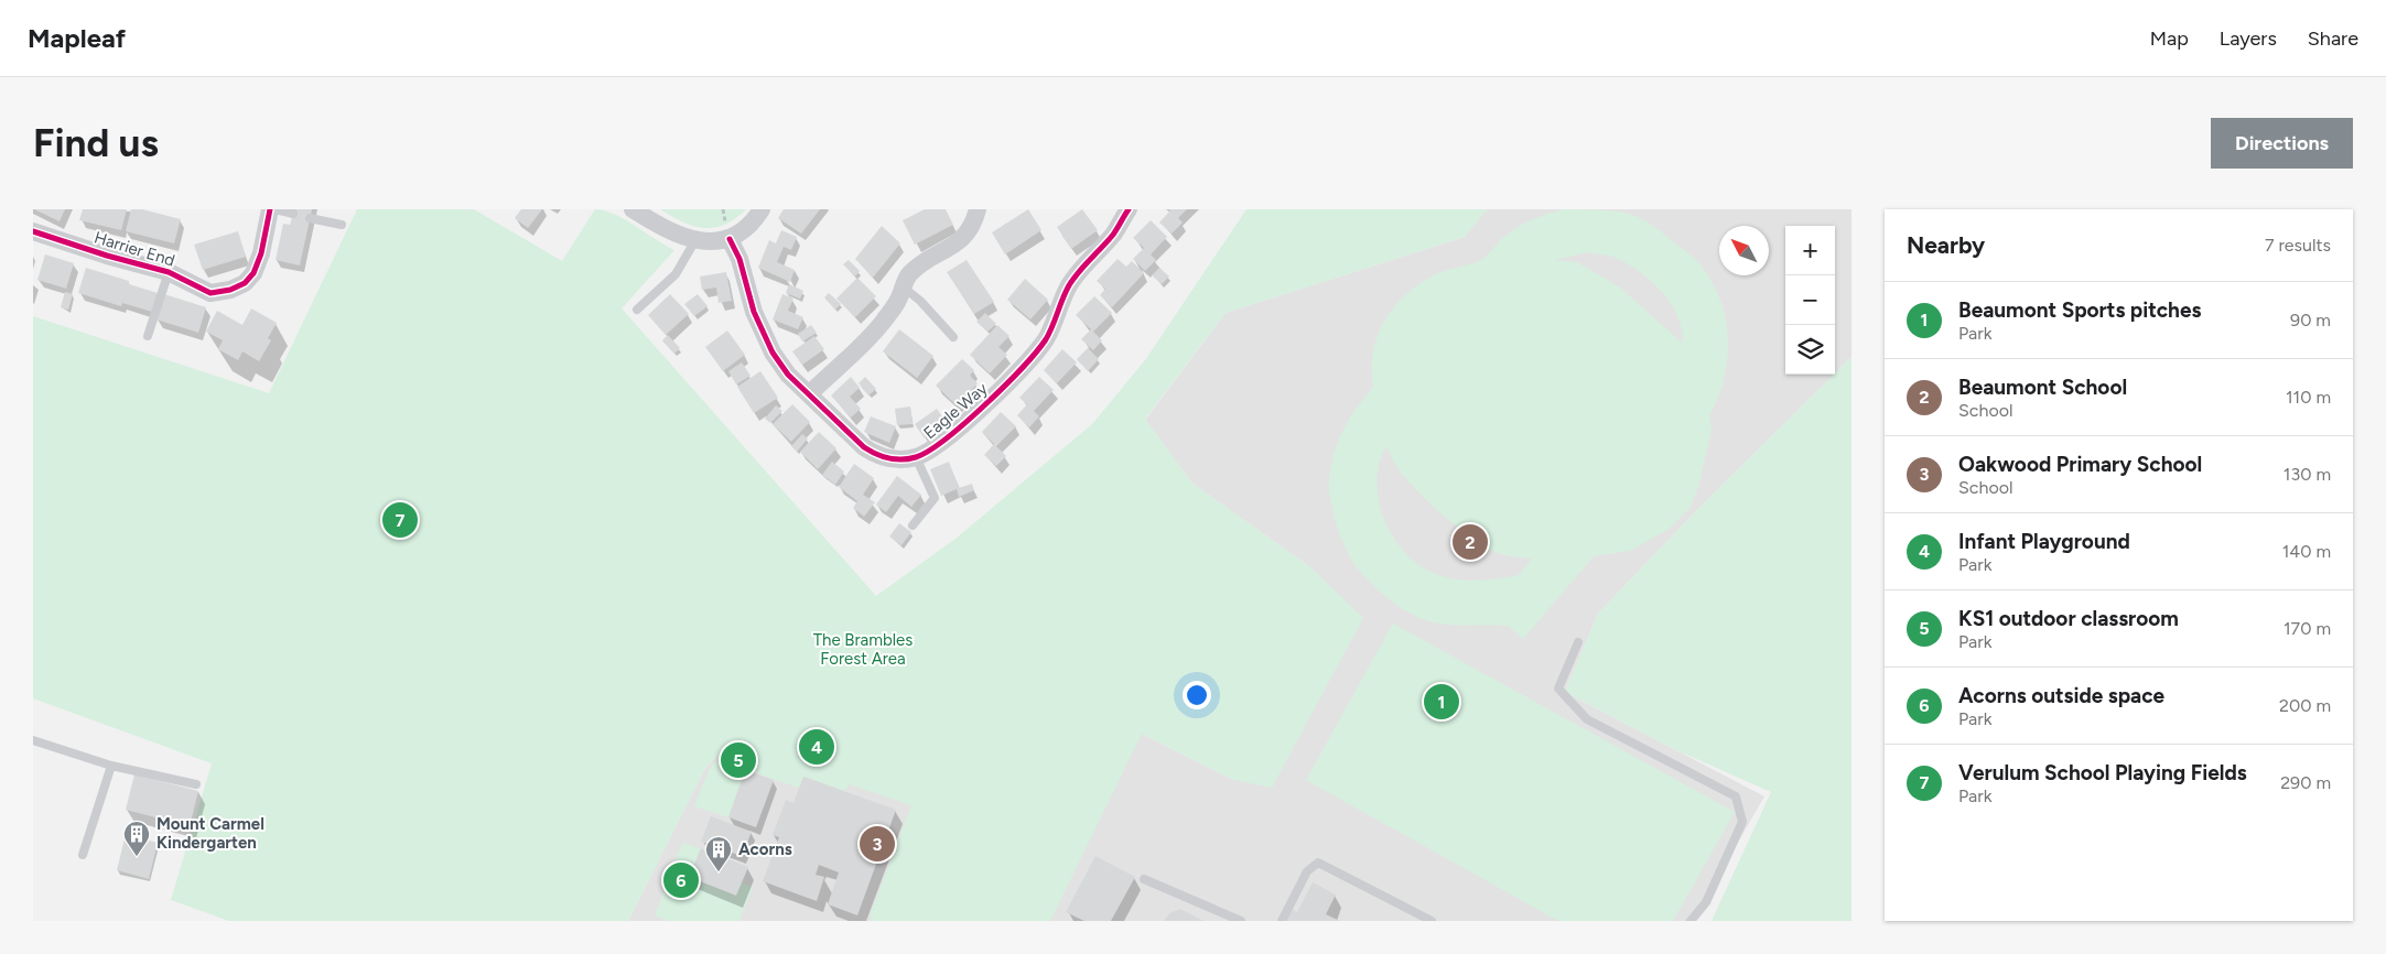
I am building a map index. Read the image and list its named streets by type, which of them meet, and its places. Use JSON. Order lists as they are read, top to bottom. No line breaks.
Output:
{"streets":{"street":["Harrier End","Eagle Way"]},"parks":["The Brambles Forest Area"],"places":{"building":["Mount Carmel Kindergarten","Acorns"]},"north":"top left","page":{"header":"Mapleaf","nav":["Map","Layers","Share"],"buttons":"Directions","title":"Find us","heading":["Nearby","7 results"],"map_buttons":["+","−"],"list":[{"mark":"1","name":"Beaumont Sports pitches","note":"Park","value":"90 m"},{"mark":"2","name":"Beaumont School","note":"School","value":"110 m"},{"mark":"3","name":"Oakwood Primary School","note":"School","value":"130 m"},{"mark":"4","name":"Infant Playground","note":"Park","value":"140 m"},{"mark":"5","name":"KS1 outdoor classroom","note":"Park","value":"170 m"},{"mark":"6","name":"Acorns outside space","note":"Park","value":"200 m"},{"mark":"7","name":"Verulum School Playing Fields","note":"Park","value":"290 m"}],"pins":["7","2","1","4","5","3","6"]}}
